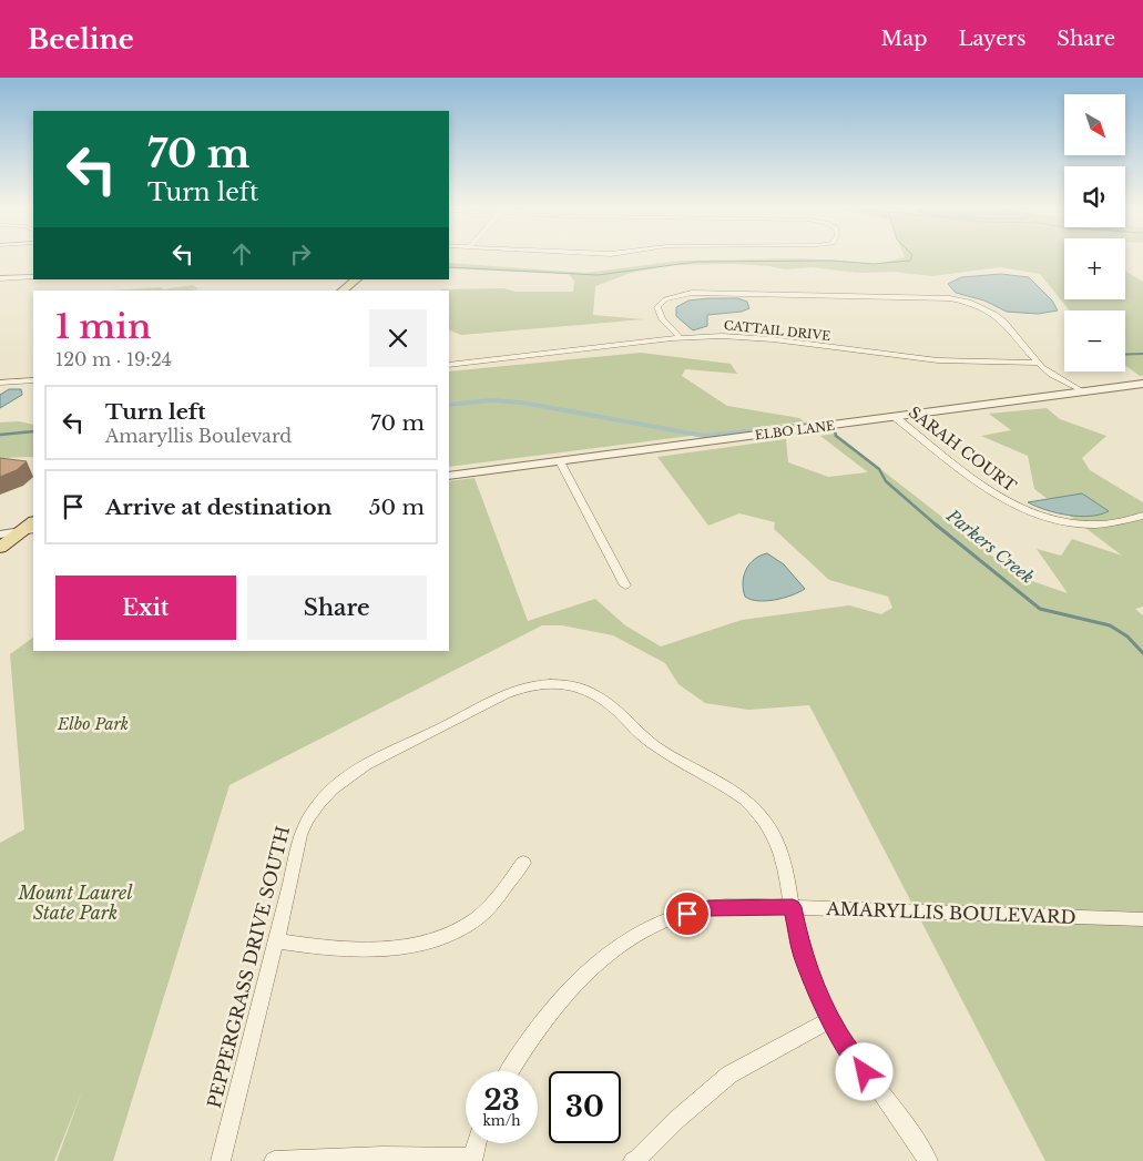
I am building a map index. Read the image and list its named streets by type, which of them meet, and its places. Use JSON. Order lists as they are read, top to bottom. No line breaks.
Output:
{"streets":{"street":["CATTAIL DRIVE","ELBO LANE","SARAH COURT","AMARYLLIS BOULEVARD","PEPPERGRASS DRIVE SOUTH"]},"crossings":[["ELBO LANE","SARAH COURT"],["AMARYLLIS BOULEVARD","PEPPERGRASS DRIVE SOUTH"]],"water":["Parkers Creek"],"parks":["Elbo Park","Mount Laurel State Park"],"north":"bottom right","page":{"header":"Beeline","nav":["Map","Layers","Share"],"map_buttons":["+","−"],"turn":["70 m","Turn left"],"heading":["1 min","120 m · 19:24"],"list":[{"name":"Turn left","note":"Amaryllis Boulevard","value":"70 m"},{"name":"Arrive at destination","value":"50 m"}],"buttons":["Exit","Share"],"speed":"23 km/h","limit":"30"}}
